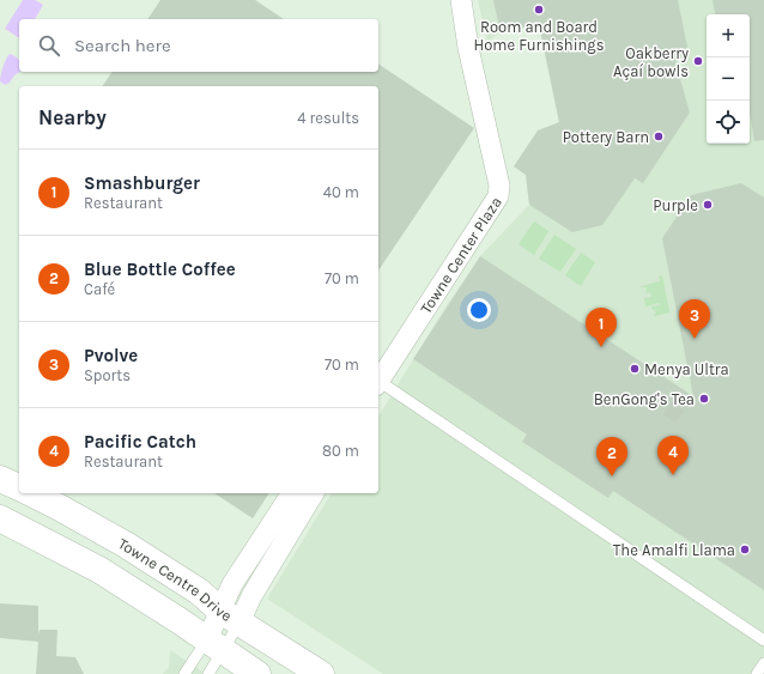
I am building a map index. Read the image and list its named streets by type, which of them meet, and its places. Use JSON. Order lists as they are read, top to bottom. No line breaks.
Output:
{"streets":{"main road":["Towne Centre Drive"],"street":["Towne Center Plaza"]},"places":["Room and Board Home Furnishings","Oakberry Açaí bowls","Pottery Barn","Purple","Menya Ultra","BenGong's Tea","The Amalfi Llama"],"page":{"map_buttons":["+","−"],"search":"Search here","heading":["Nearby","4 results"],"list":[{"mark":"1","name":"Smashburger","note":"Restaurant","value":"40 m"},{"mark":"2","name":"Blue Bottle Coffee","note":"Café","value":"70 m"},{"mark":"3","name":"Pvolve","note":"Sports","value":"70 m"},{"mark":"4","name":"Pacific Catch","note":"Restaurant","value":"80 m"}],"pins":["3","1","4","2"]}}
